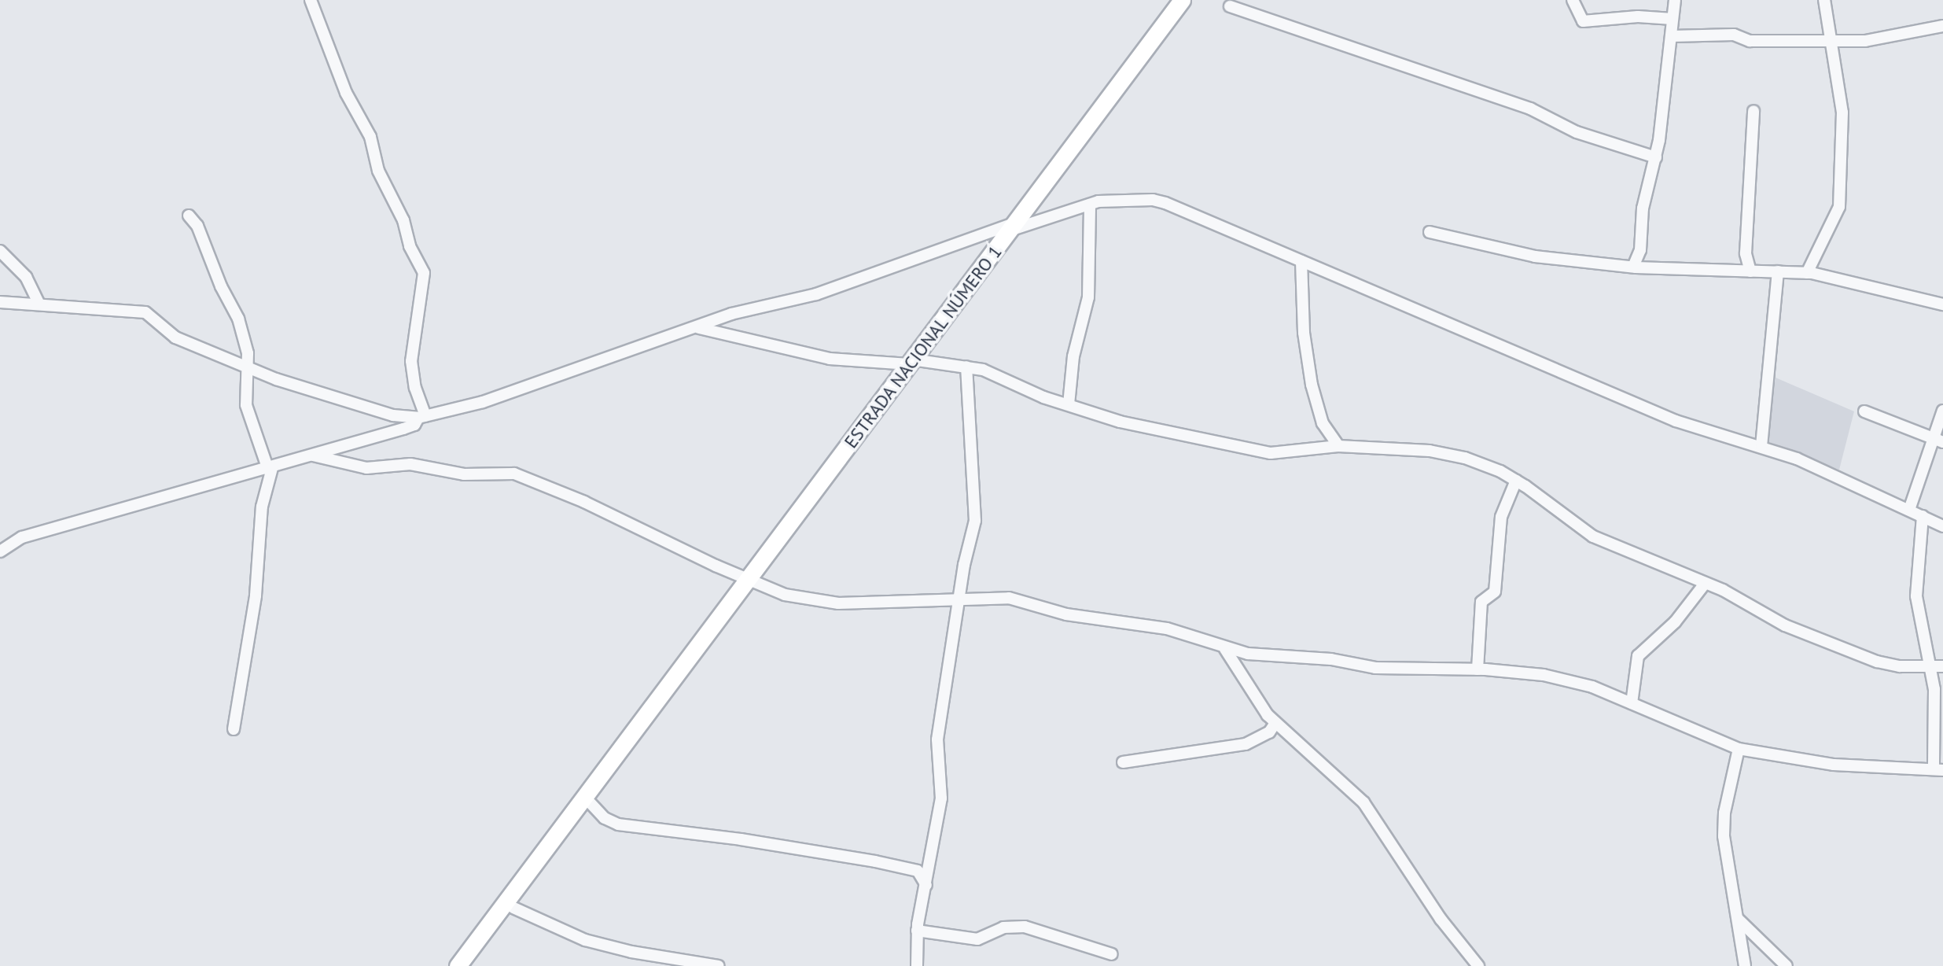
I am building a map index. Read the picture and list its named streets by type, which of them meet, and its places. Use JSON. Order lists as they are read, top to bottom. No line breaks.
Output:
{"streets":{"highway":["ESTRADA NACIONAL NÚMERO 1"]}}
